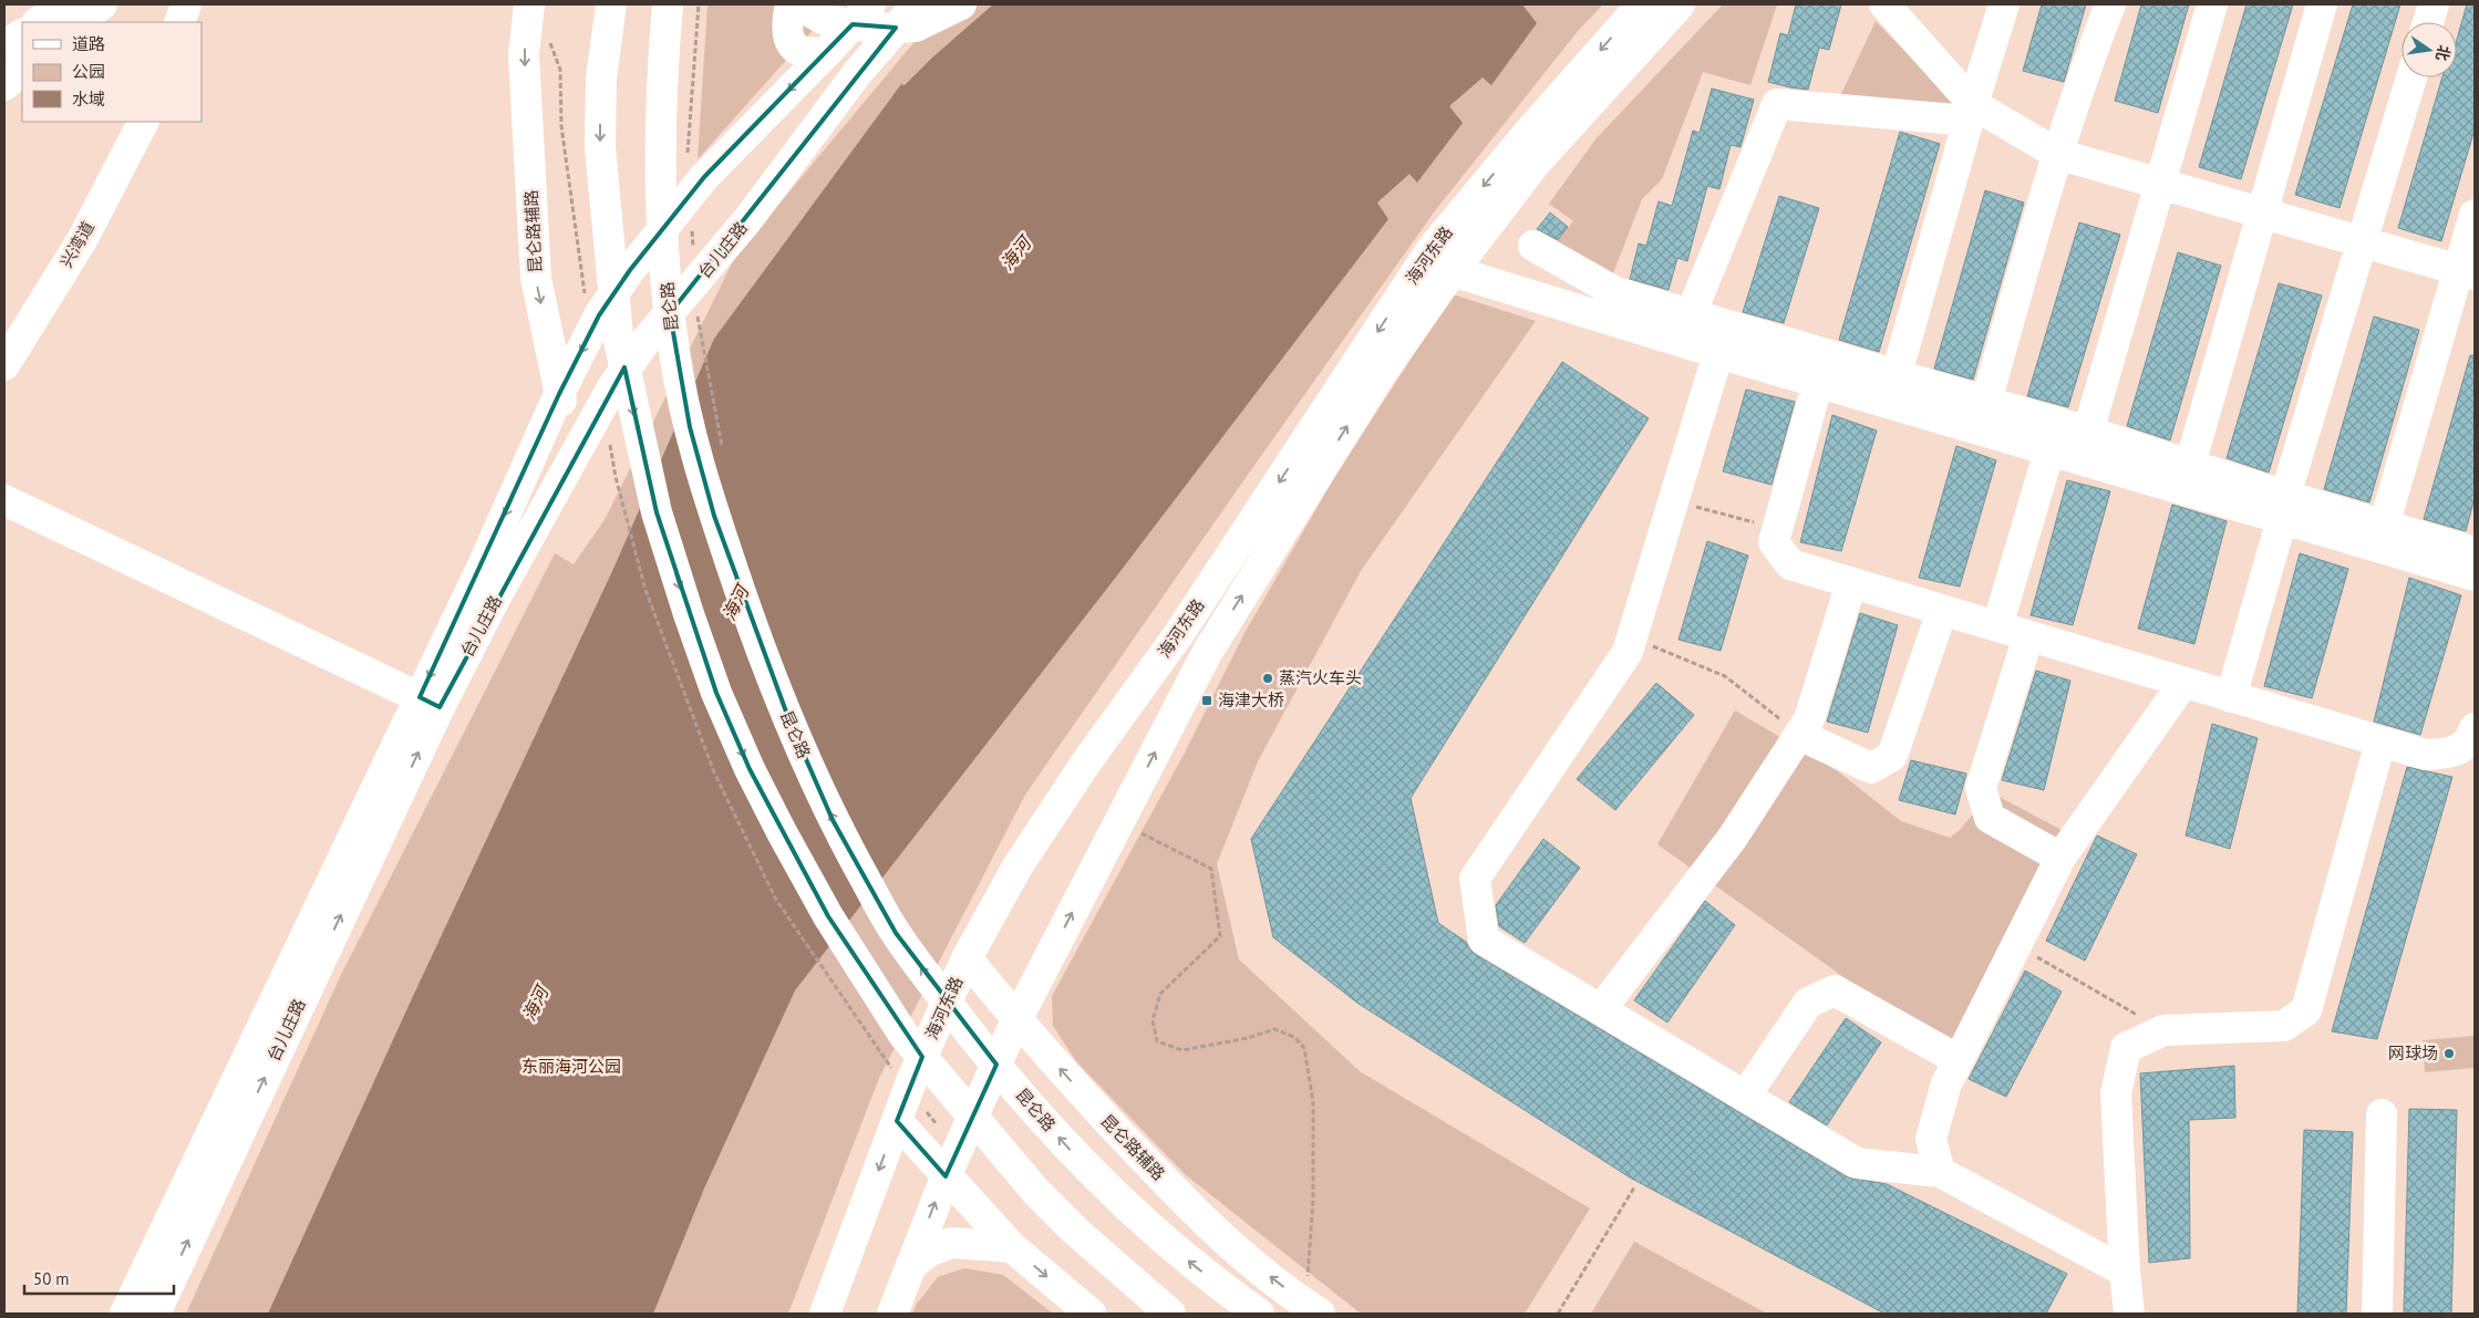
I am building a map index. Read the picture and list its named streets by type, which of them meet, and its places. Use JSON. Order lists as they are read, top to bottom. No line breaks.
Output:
{"streets":{"main road":["昆仑路辅路","兴湾道","台儿庄路","海河东路","昆仑路"]},"crossings":[["昆仑路辅路","台儿庄路"],["昆仑路辅路","海河东路"]],"water":["海河"],"parks":["东丽海河公园"],"places":{"other":["蒸汽火车头","网球场"],"transit":["海津大桥"]},"legend":["道路","公园","水域"],"scale_bar":"50 m","north":"right"}
